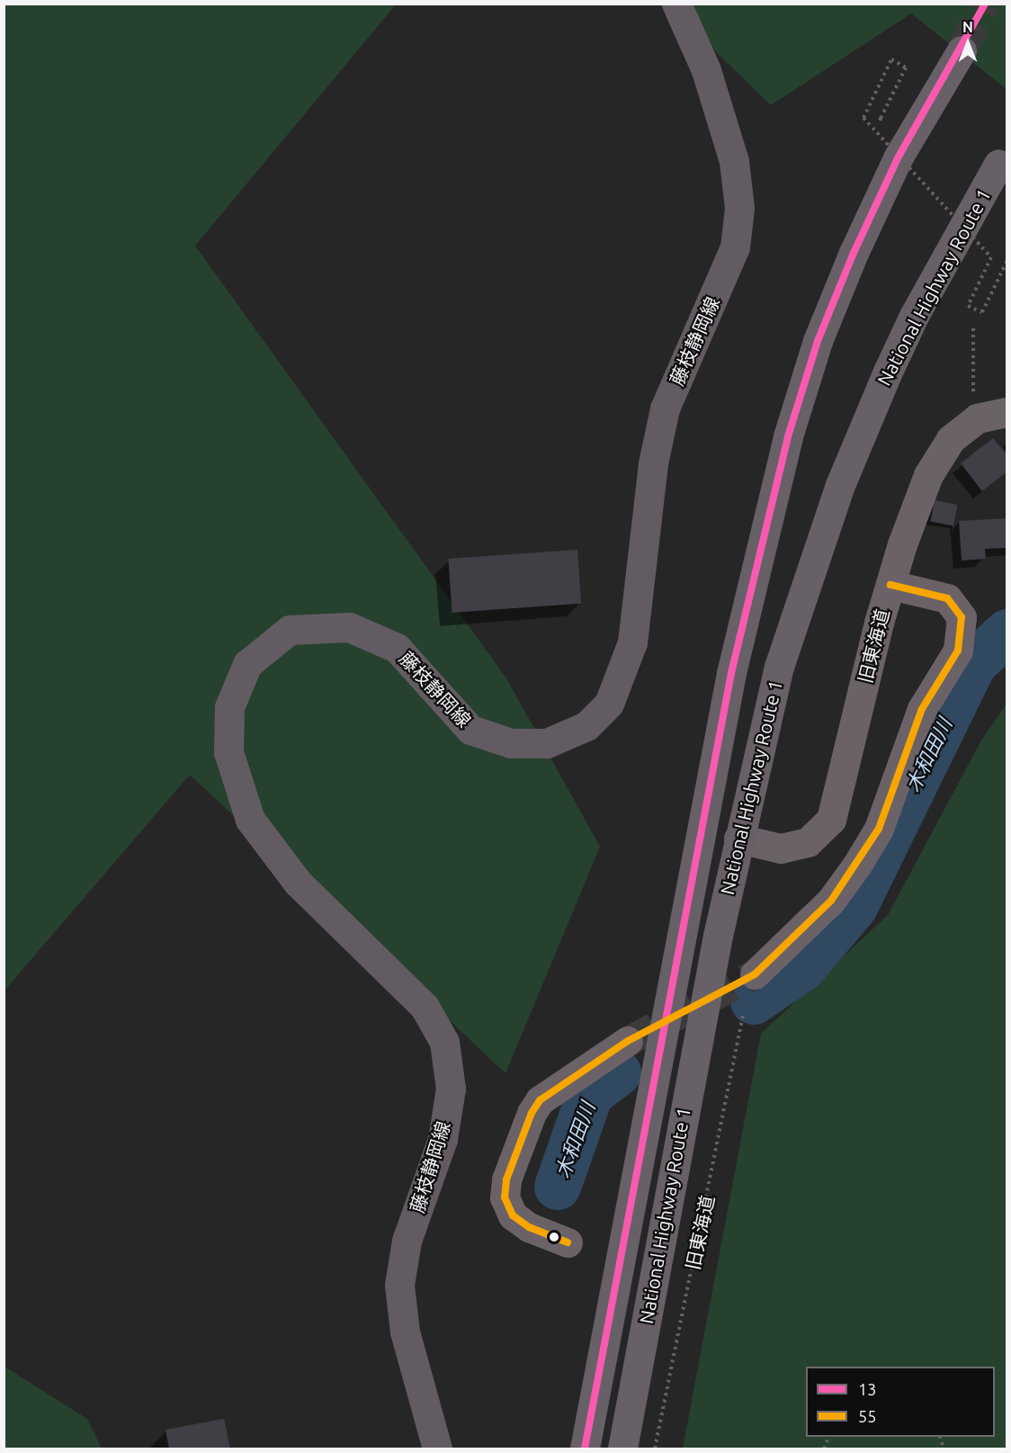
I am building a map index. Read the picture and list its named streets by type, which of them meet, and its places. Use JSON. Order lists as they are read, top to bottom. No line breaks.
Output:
{"streets":{"highway":["National Highway Route 1"],"main road":["藤枝静岡線"],"street":["旧東海道"]},"crossings":[["National Highway Route 1","旧東海道"]],"water":["木和田川"],"lines":["transit line 13","transit line 55"],"legend":["13","55"],"north":"top"}
